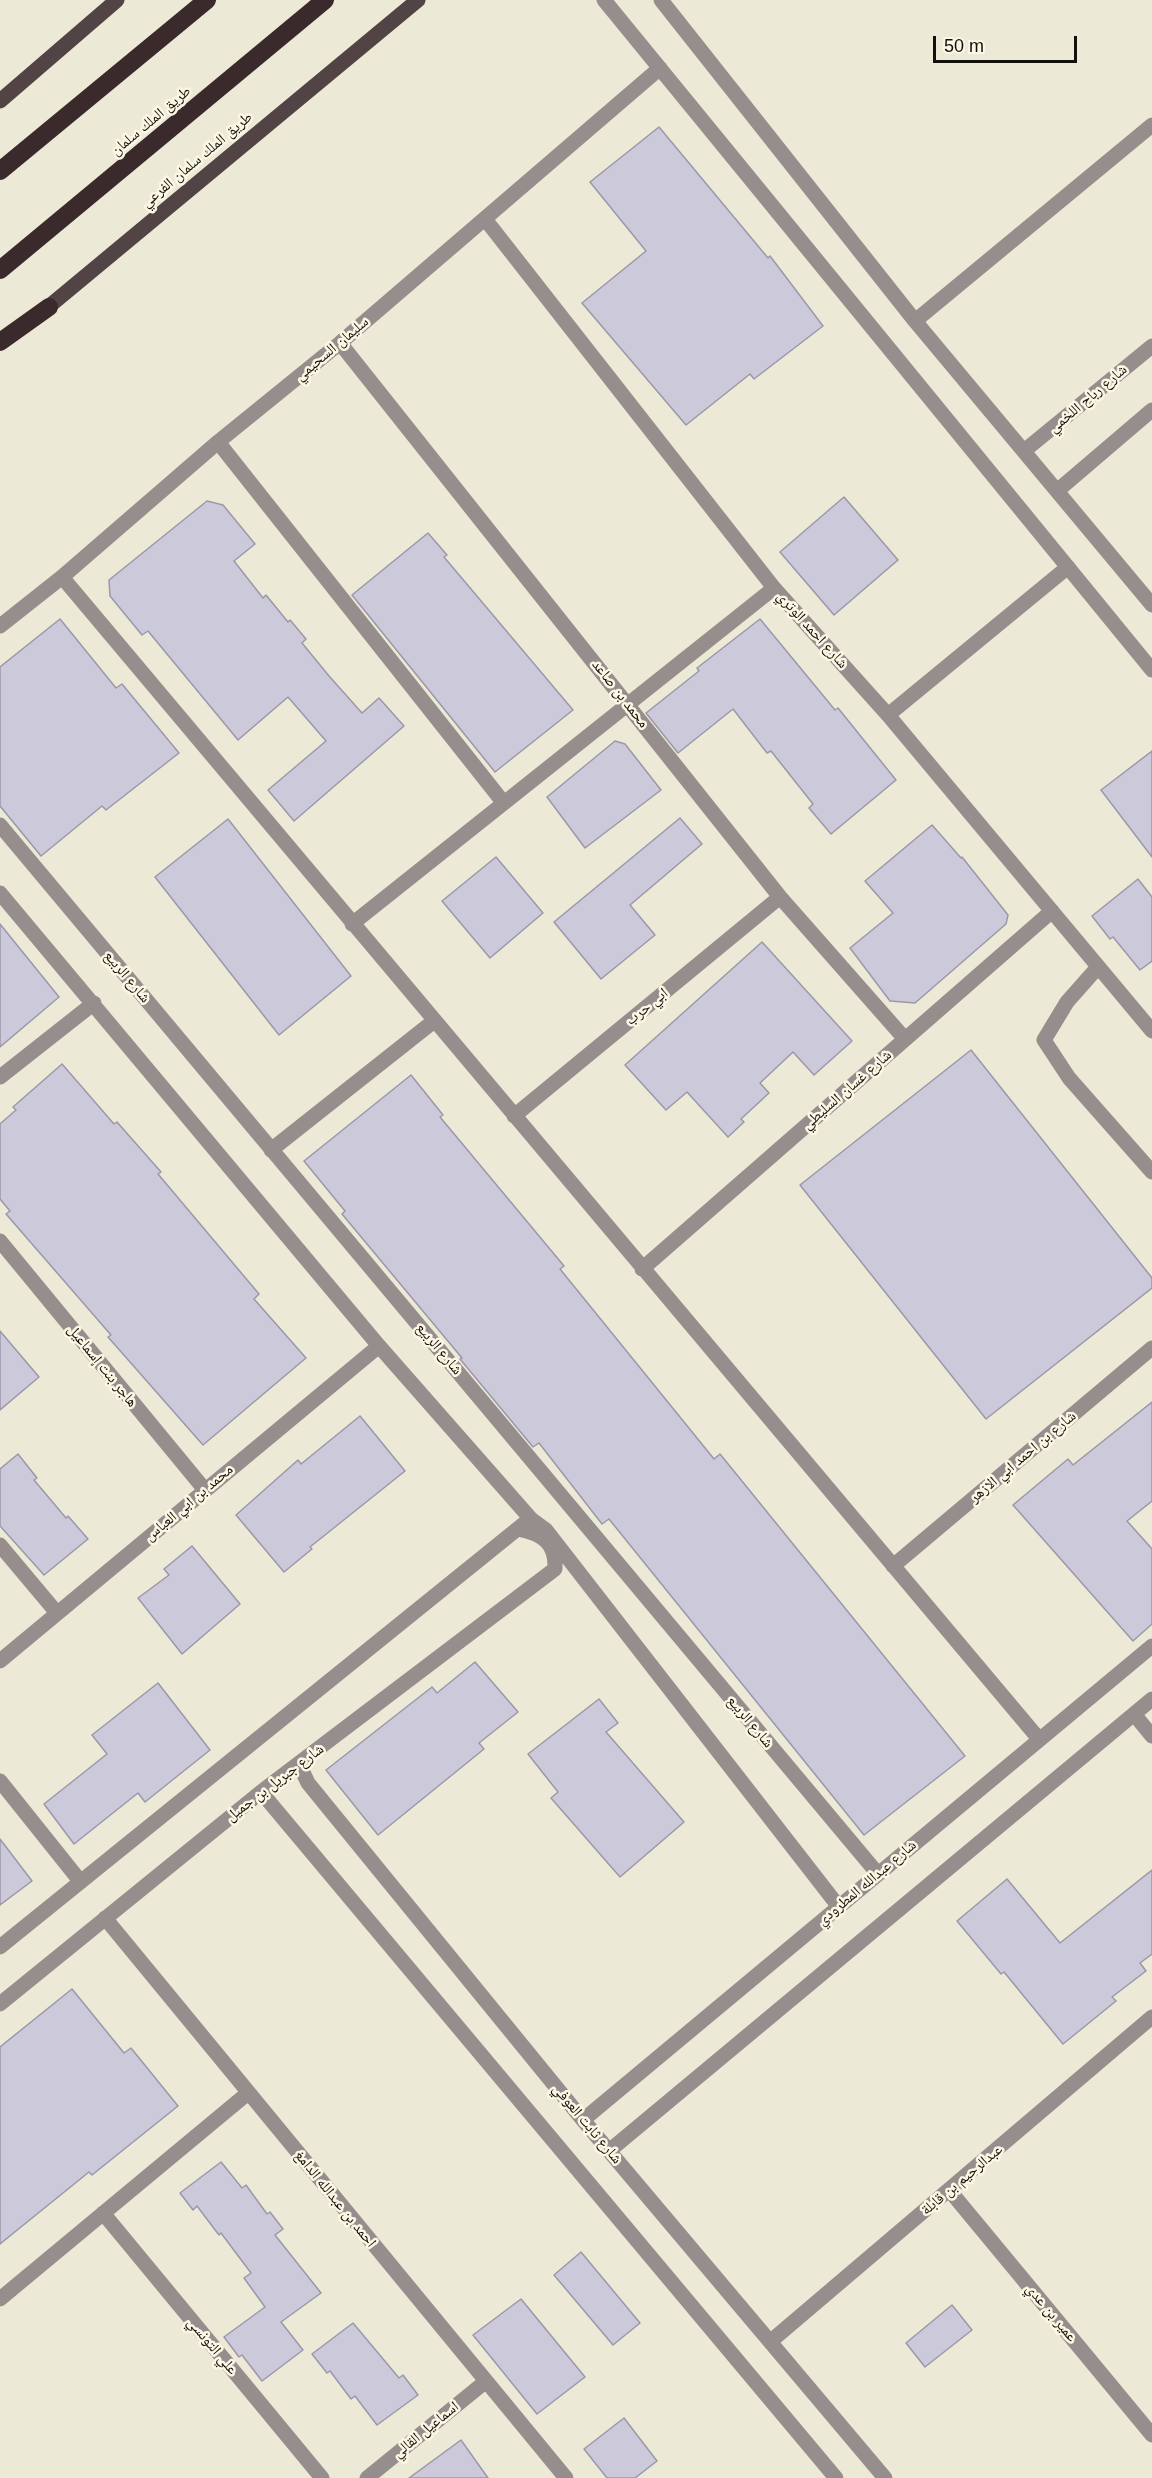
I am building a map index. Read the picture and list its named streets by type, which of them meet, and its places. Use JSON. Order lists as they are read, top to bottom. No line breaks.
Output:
{"streets":{"highway":["طريق الملك سلمان"],"main road":["طريق الملك سلمان الفرعي"],"street":["سليمان السحيمي","شارع رباح اللخمي","شارع احمد الوتري","محمد بن صاعد","شارع الربيع","ابي حرب","شارع غسان السليطي","هاجر بنت إسماعيل","شارع بن احمد ابي الازهر","محمد بن ابي العباس","شارع جبريل بن جميل","شارع عبدالله المطرودي","شارع ثابت العوفي","عبدالرحيم بن قابلة","احمد بن عبدالله الدامغ","عمير بن عدي","علي التونسي","اسماعيل القالي"]},"crossings":[["سليمان السحيمي","شارع احمد الوتري"],["سليمان السحيمي","محمد بن صاعد"],["شارع احمد الوتري","شارع غسان السليطي"],["محمد بن صاعد","ابي حرب"],["محمد بن صاعد","شارع غسان السليطي"],["شارع الربيع","شارع عبدالله المطرودي"],["هاجر بنت إسماعيل","محمد بن ابي العباس"],["شارع جبريل بن جميل","شارع ثابت العوفي"],["شارع جبريل بن جميل","احمد بن عبدالله الدامغ"],["شارع عبدالله المطرودي","شارع ثابت العوفي"],["شارع ثابت العوفي","عبدالرحيم بن قابلة"],["عبدالرحيم بن قابلة","عمير بن عدي"],["احمد بن عبدالله الدامغ","اسماعيل القالي"]],"scale_bar":"50 m"}
